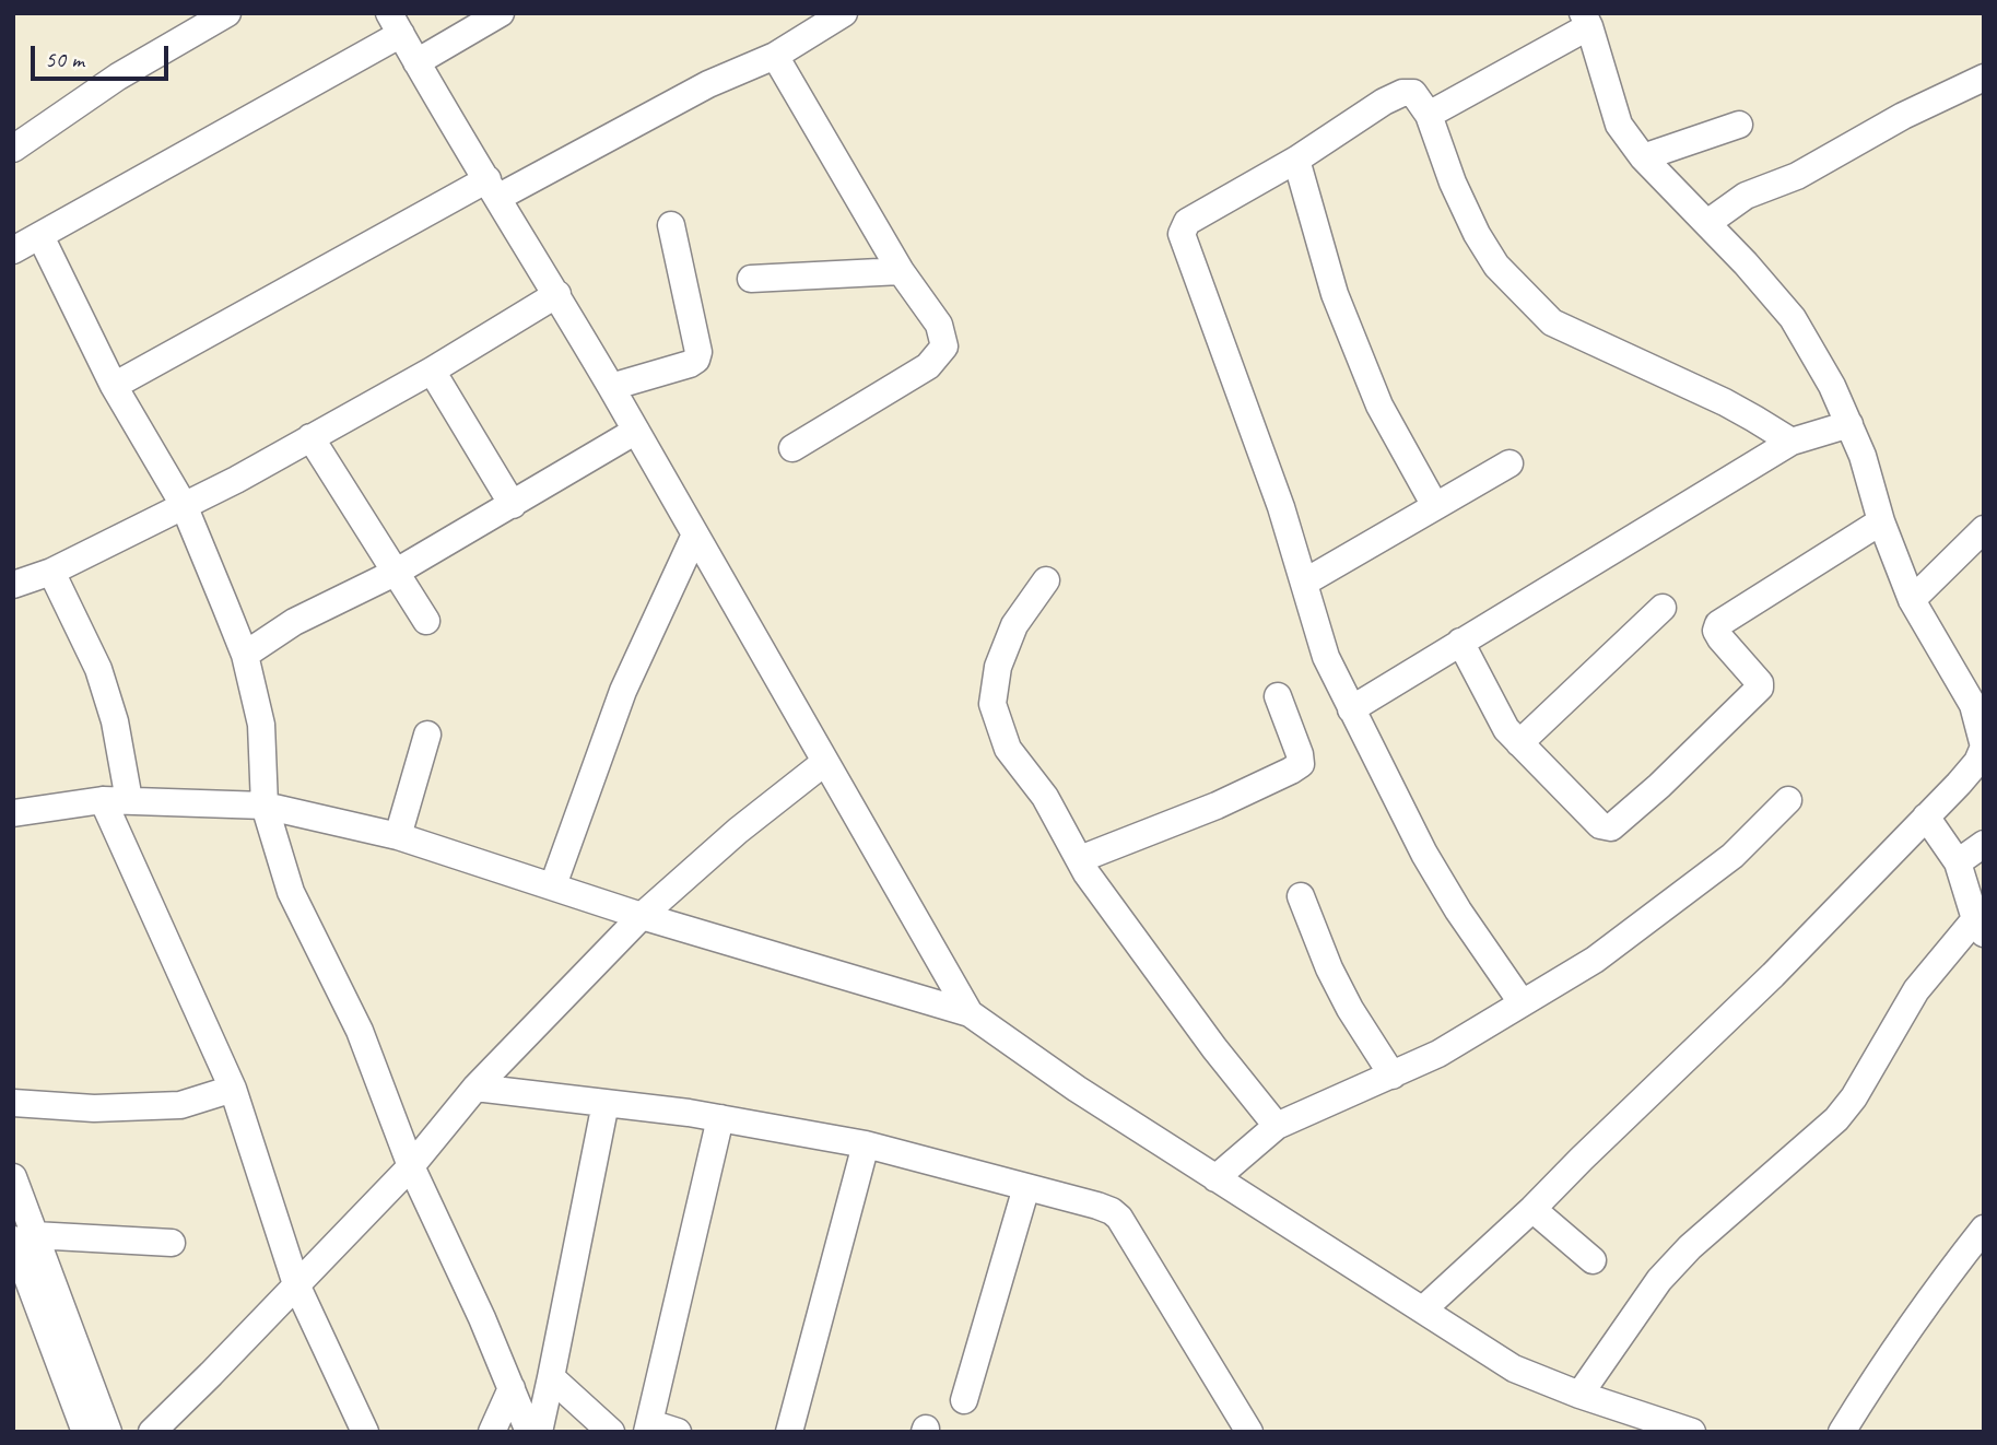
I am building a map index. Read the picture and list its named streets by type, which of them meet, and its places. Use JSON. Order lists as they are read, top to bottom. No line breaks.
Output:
{"scale_bar":"50 m"}
